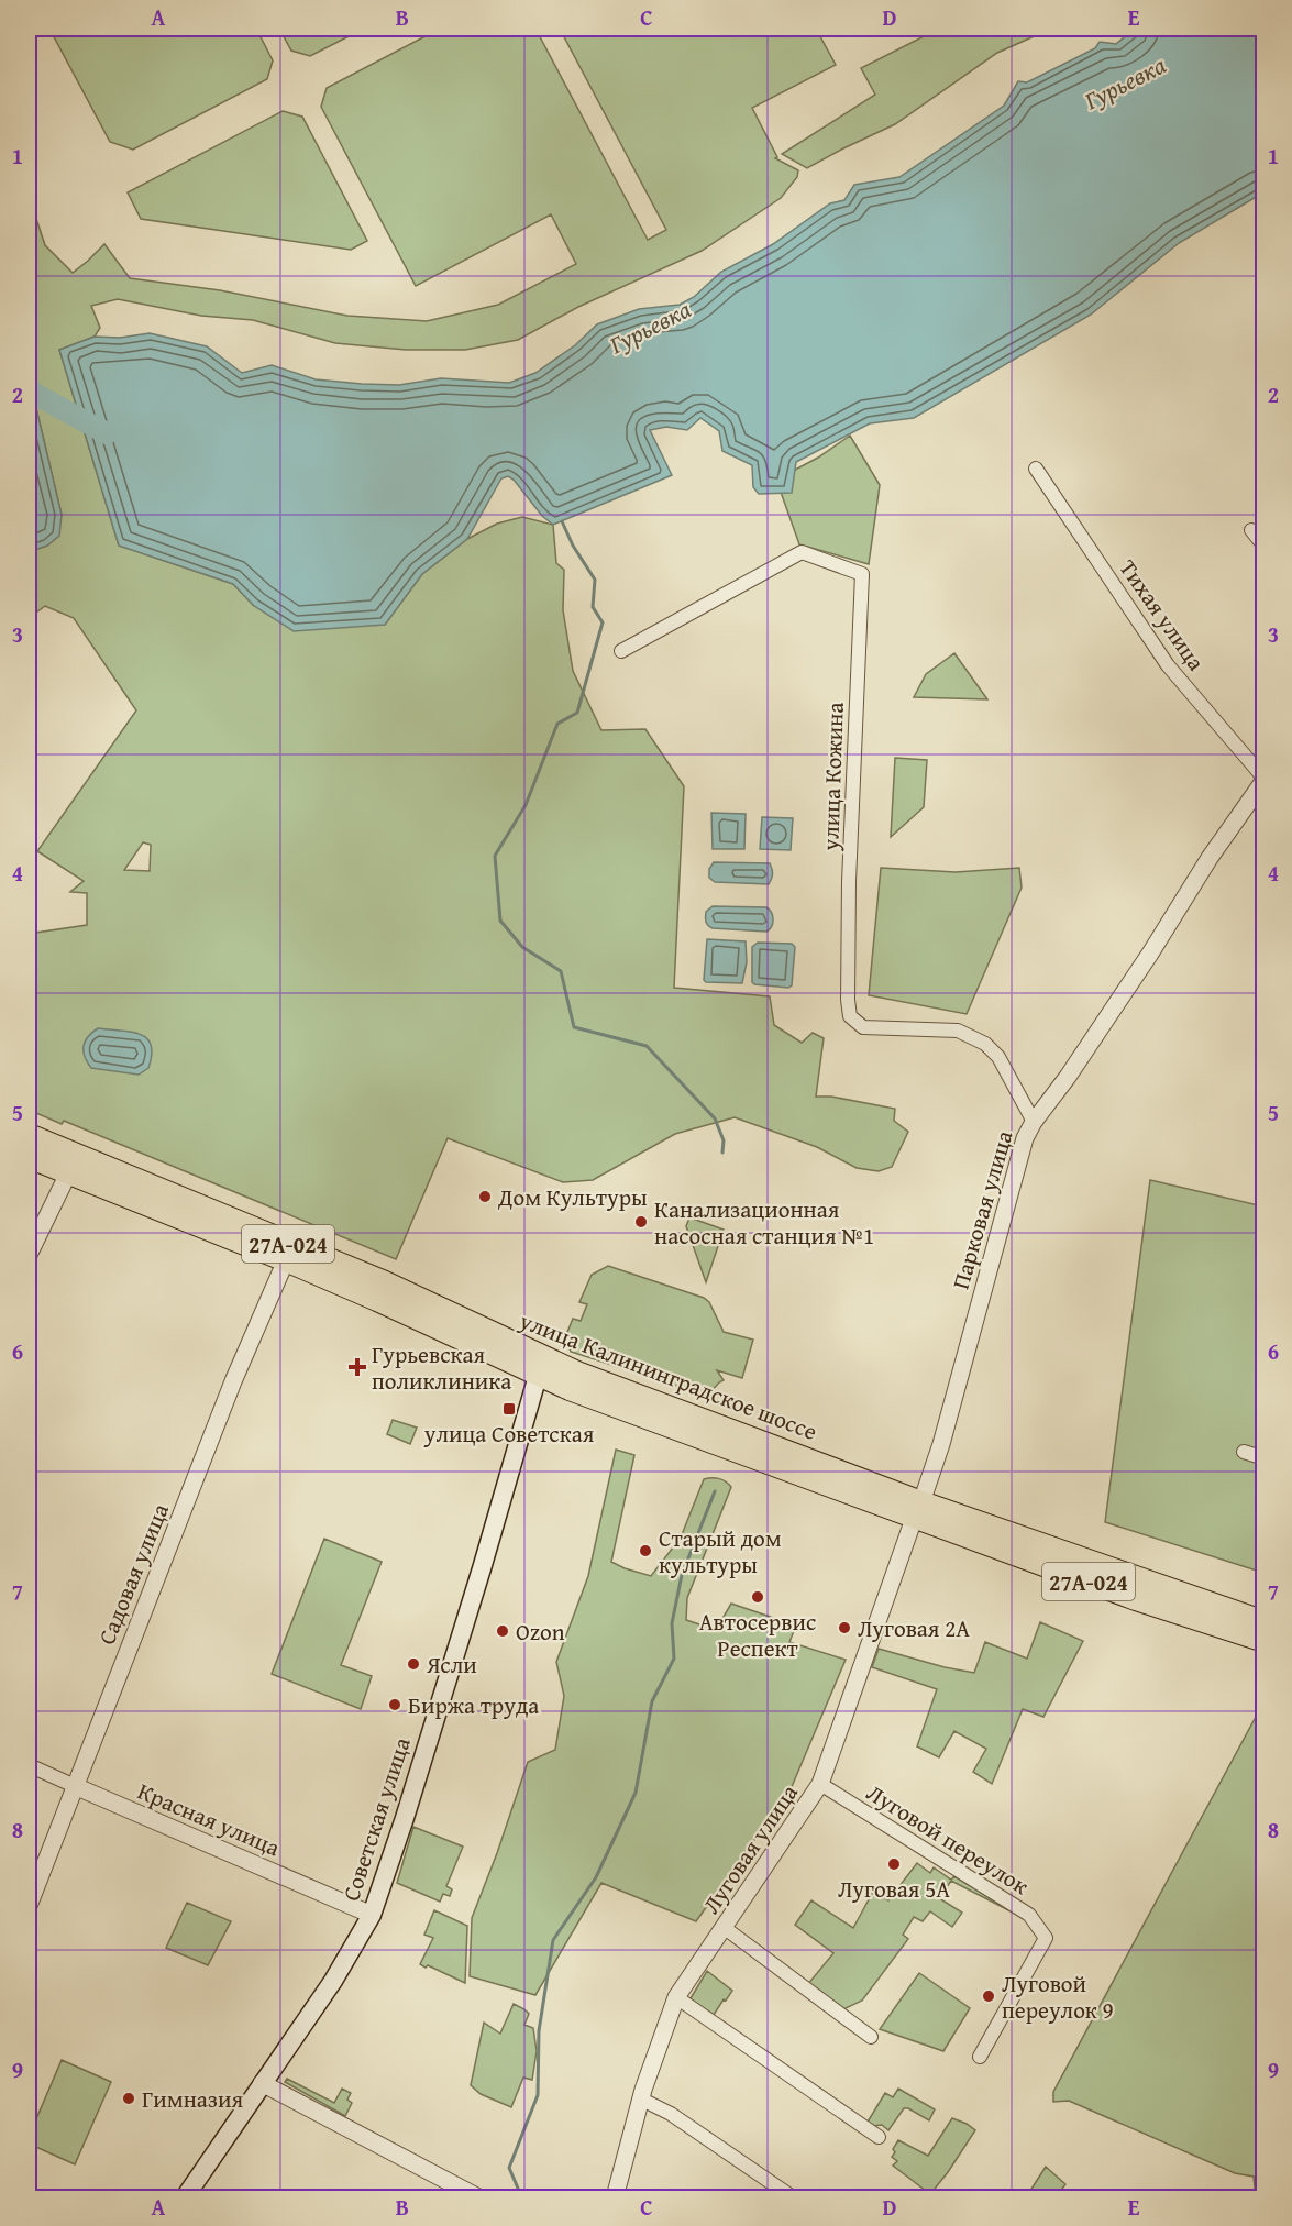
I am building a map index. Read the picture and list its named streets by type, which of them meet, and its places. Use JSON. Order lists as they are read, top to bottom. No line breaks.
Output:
{"streets":{"main road":["27А-024","улица Калининградское шоссе","Советская улица"],"street":["Тихая улица","улица Кожина","Парковая улица","Садовая улица","Красная улица","Луговой переулок","Луговая улица"]},"crossings":[["Тихая улица","Парковая улица"],["улица Кожина","Парковая улица"],["Парковая улица","улица Калининградское шоссе"],["Парковая улица","Луговая улица"],["27А-024","улица Калининградское шоссе"],["27А-024","Садовая улица"],["27А-024","Советская улица"],["улица Калининградское шоссе","Советская улица"],["улица Калининградское шоссе","Луговая улица"],["Садовая улица","Красная улица"],["Красная улица","Советская улица"],["Луговой переулок","Луговая улица"]],"water":["Гурьевка"],"places":{"other":["Дом Культуры","Канализационная насосная станция №1","Старый дом культуры","Автосервис Респект","Луговая 2А","Ozon","Ясли","Биржа труда","Луговая 5А","Луговой переулок 9","Гимназия"],"health":["Гурьевская поликлиника"],"transit":["улица Советская"]},"grid":{"columns":["A","B","C","D","E"],"rows":["1","2","3","4","5","6","7","8","9"]}}
